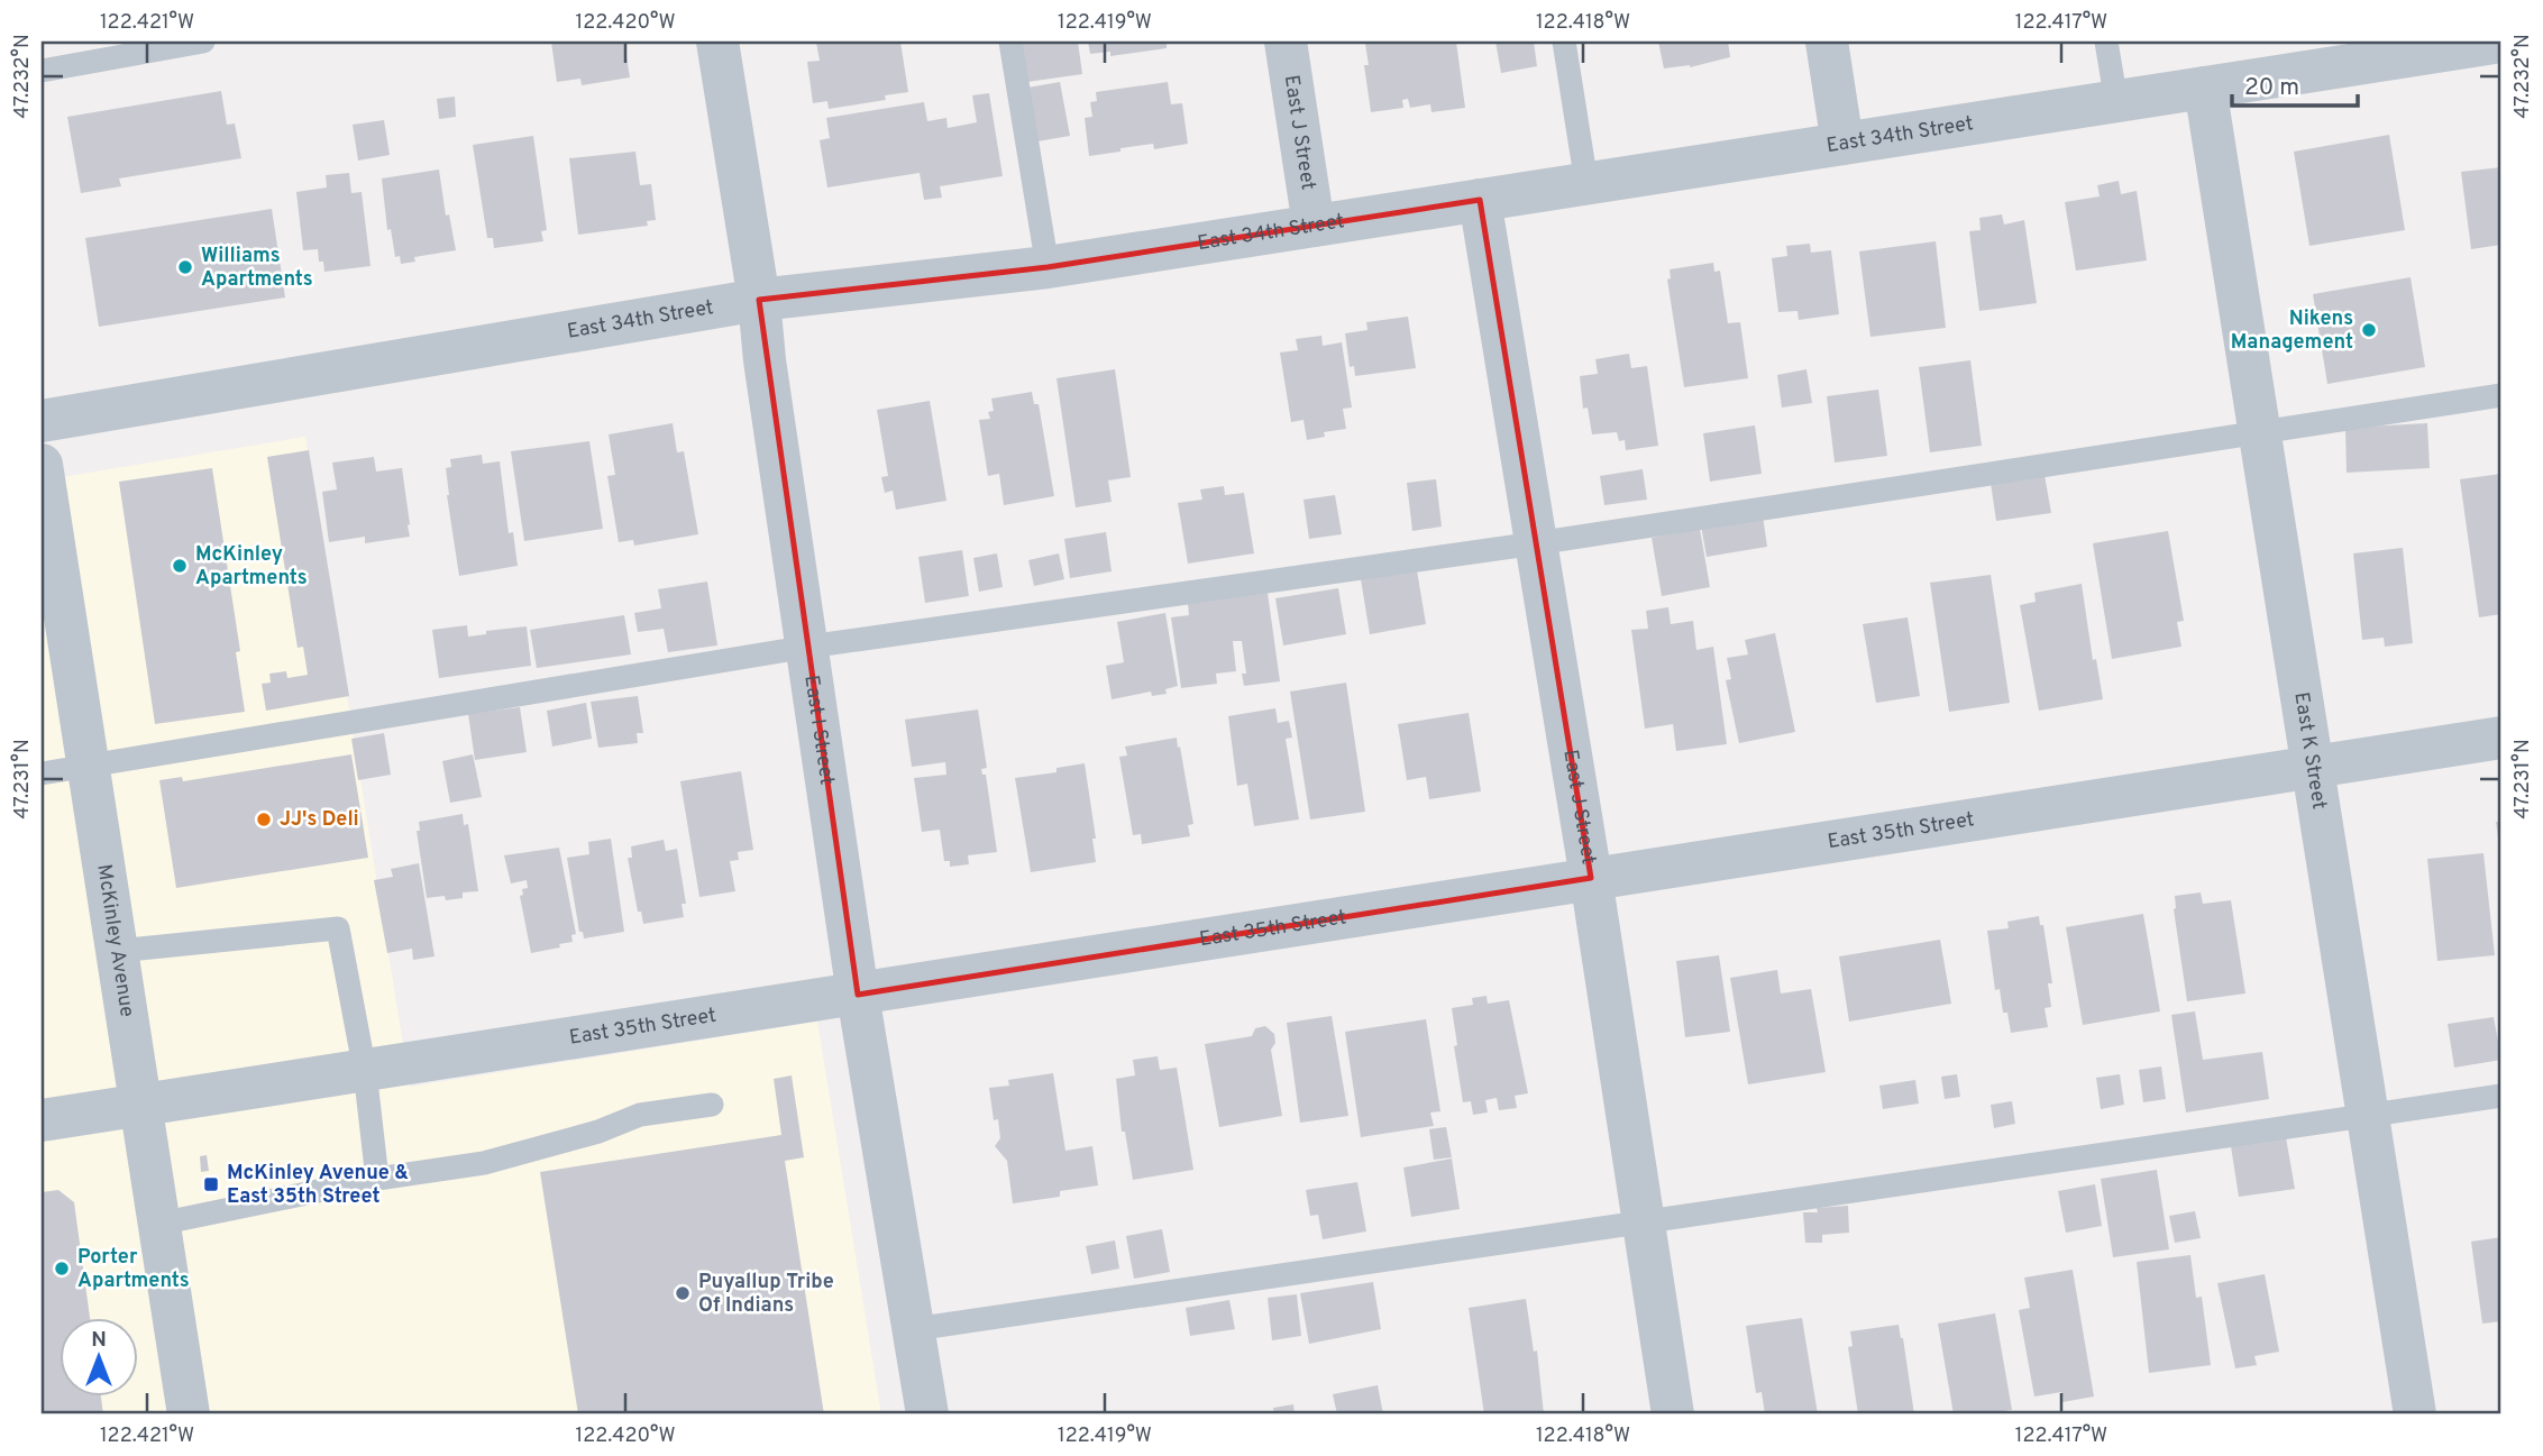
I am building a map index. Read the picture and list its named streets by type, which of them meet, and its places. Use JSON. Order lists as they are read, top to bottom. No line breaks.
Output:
{"streets":{"street":["East J Street","East 34th Street","East I Street","East K Street","East 35th Street","McKinley Avenue"]},"crossings":[["East J Street","East 34th Street"],["East J Street","East 35th Street"],["East 34th Street","East I Street"],["East 34th Street","East K Street"],["East I Street","East 35th Street"],["East K Street","East 35th Street"],["East 35th Street","McKinley Avenue"]],"places":{"other":["Williams Apartments","Nikens Management","McKinley Apartments","JJ's Deli","Porter Apartments","Puyallup Tribe Of Indians"],"transit":["McKinley Avenue & East 35th Street"]},"scale_bar":"20 m","north":"top","coordinates":["122.421°W","122.420°W","122.419°W","122.418°W","122.417°W","47.232°N","47.231°N"]}
